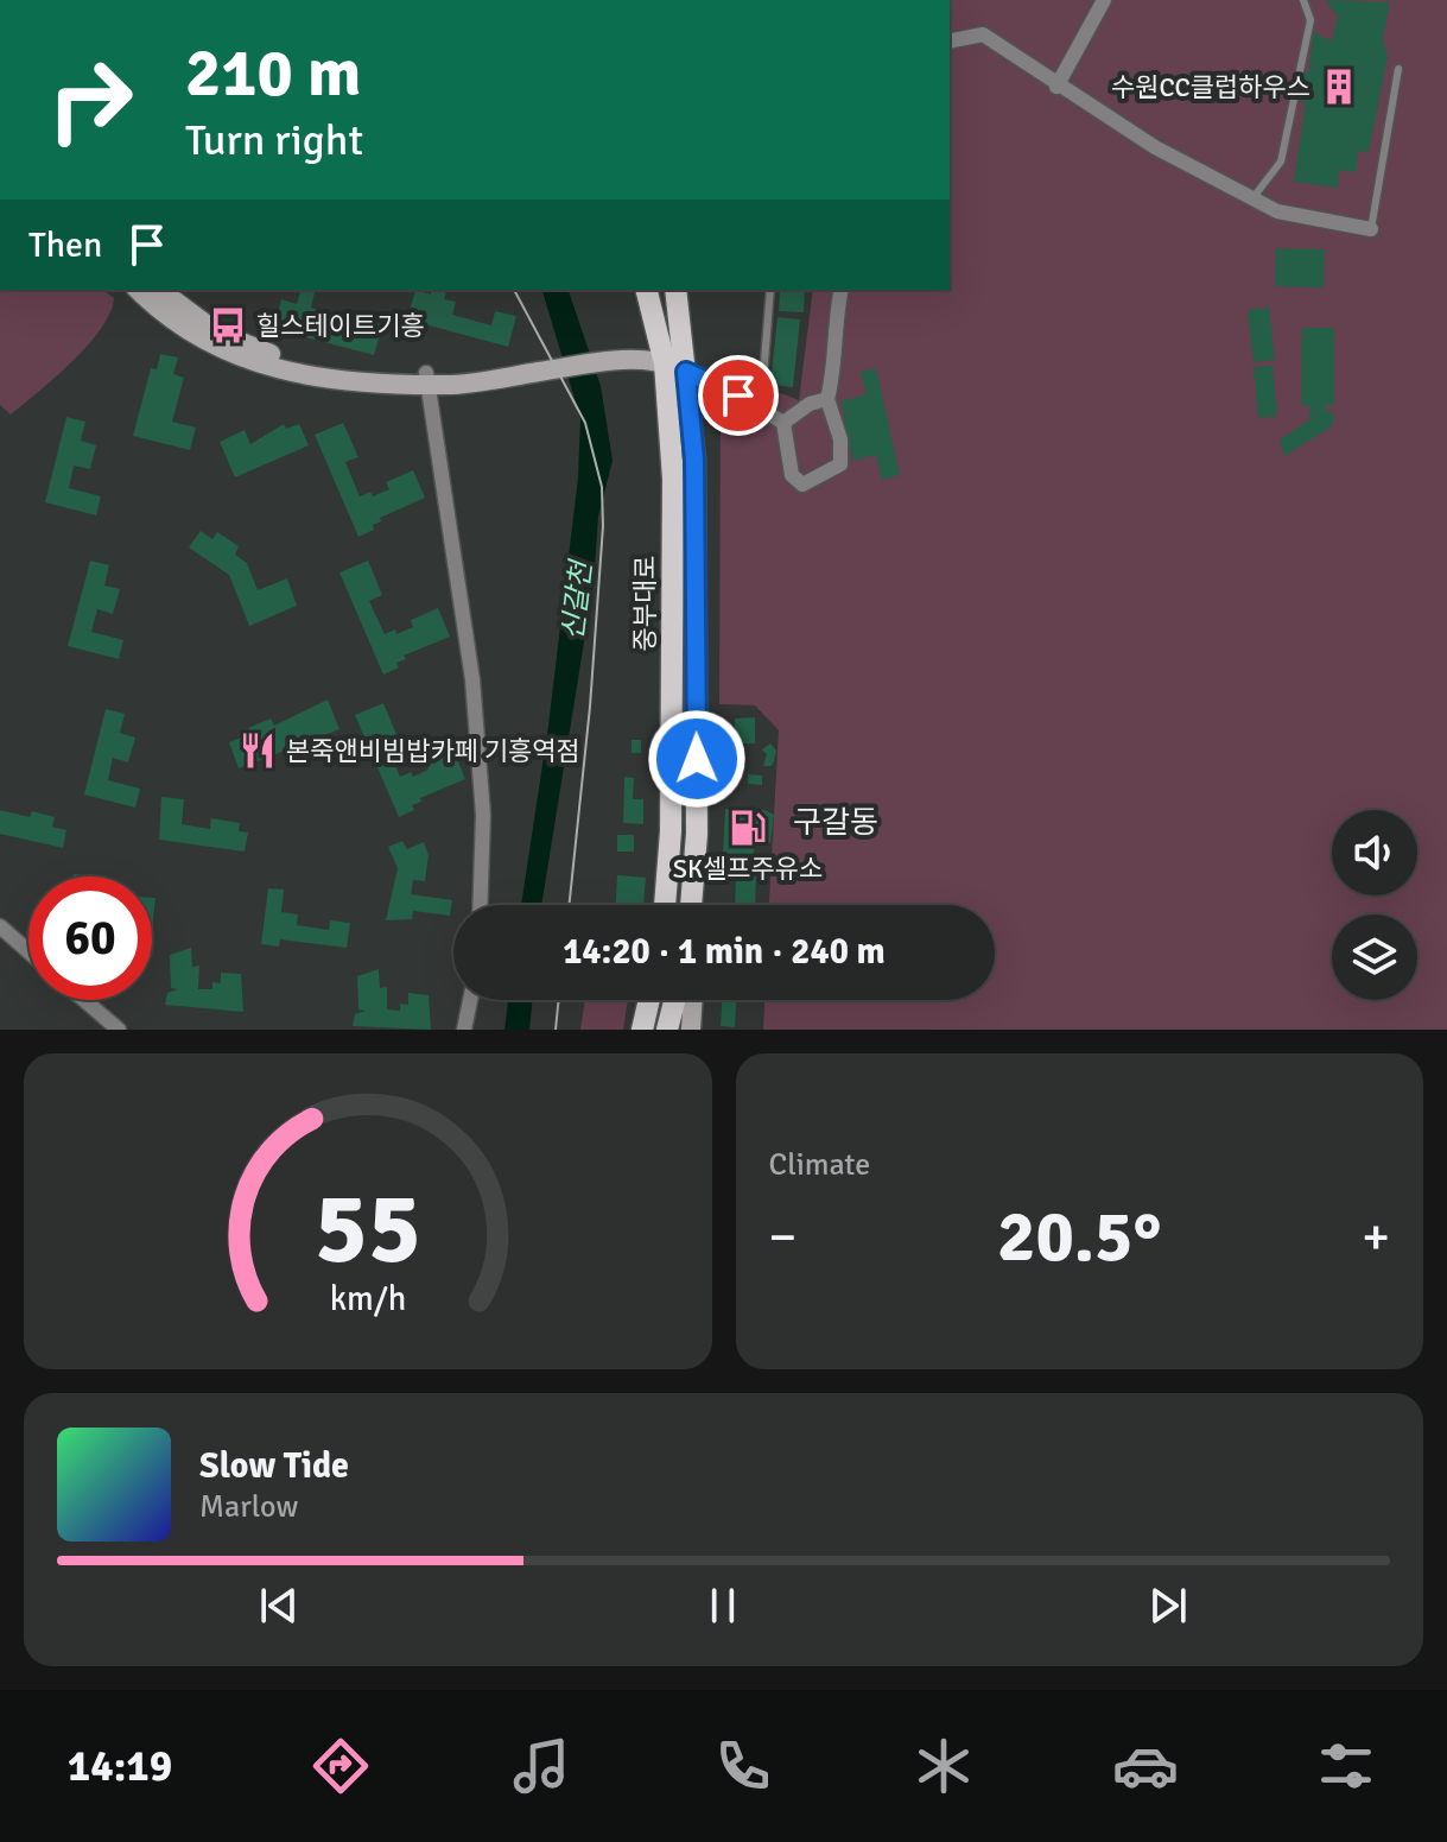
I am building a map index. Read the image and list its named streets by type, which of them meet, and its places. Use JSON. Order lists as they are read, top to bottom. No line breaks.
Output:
{"streets":{"main road":["중부대로"]},"districts":["구갈동"],"water":["신갈천"],"places":{"building":["수원CC클럽하우스"],"bus stop":["힐스테이트기흥"],"restaurant":["본죽앤비빔밥카페 기흥역점"],"fuel station":["SK셀프주유소"]},"page":{"turn":["210 m","Turn right"],"then":"Then","limit":"60","trip":"14:20 · 1 min · 240 m","tile":"Climate","heat":["−","20.5°","+"],"song":["Slow Tide","Marlow"],"tabs":"14:19","gauge":["55","km/h"]}}
